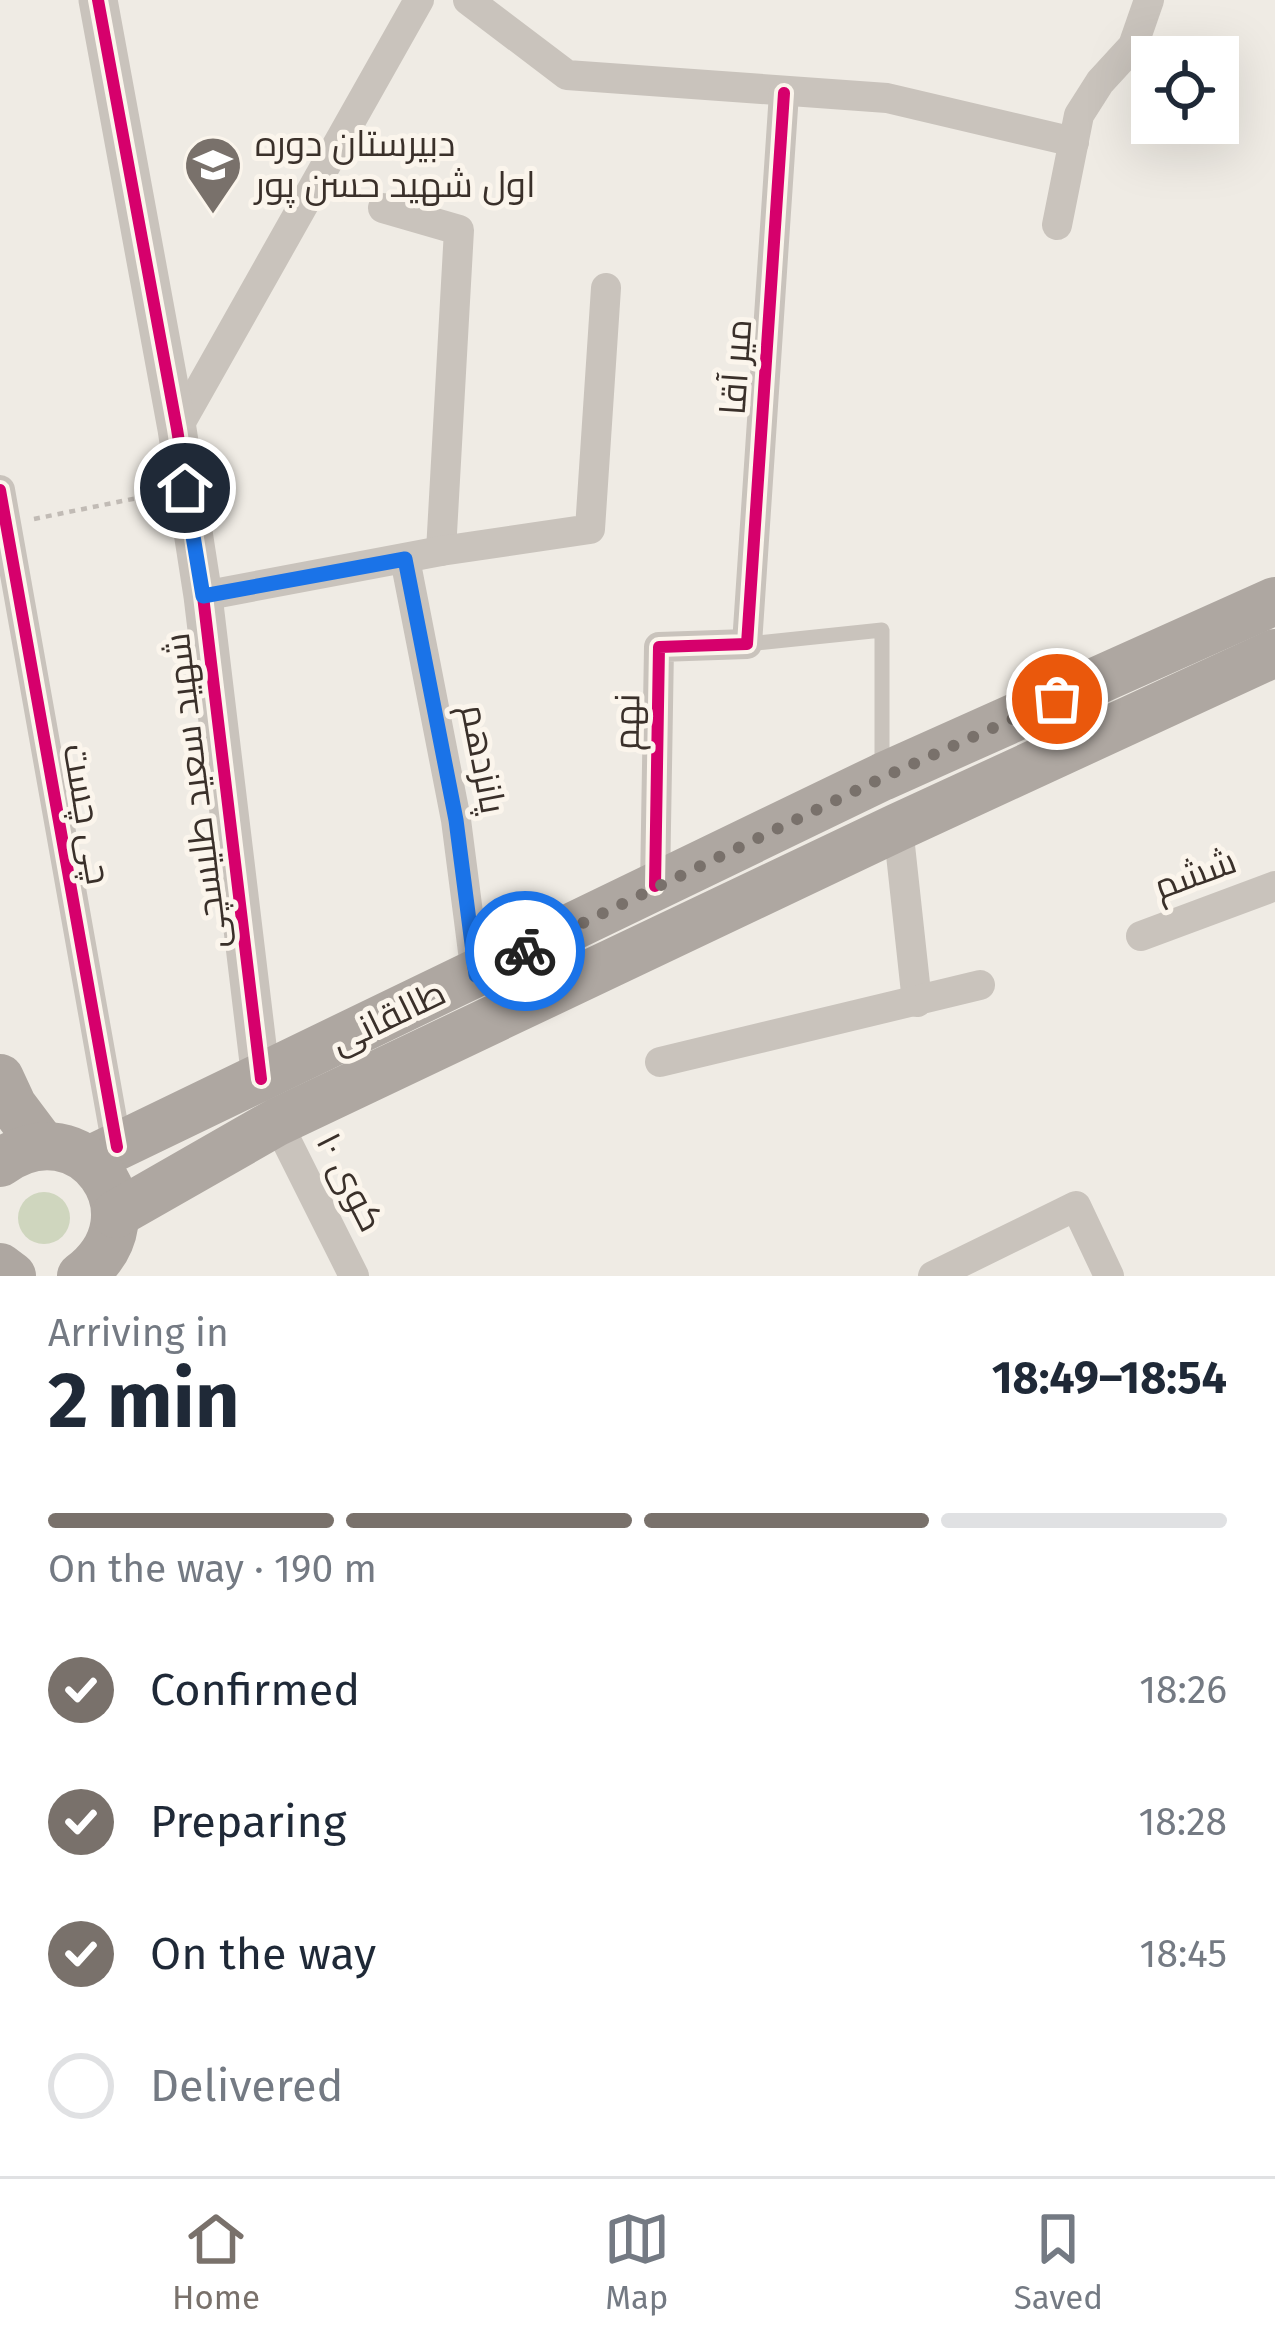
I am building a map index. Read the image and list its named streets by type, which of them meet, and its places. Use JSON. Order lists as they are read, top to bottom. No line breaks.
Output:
{"streets":{"main road":["طالقانی"],"street":["میر آقا","نهم","پانزدهم","شهید سعید طلیسچی","چی چست","ششم","کوی ۱۰"]},"crossings":[["میر آقا","نهم"],["نهم","طالقانی"],["پانزدهم","طالقانی"],["شهید سعید طلیسچی","طالقانی"],["شهید سعید طلیسچی","کوی ۱۰"],["چی چست","طالقانی"],["طالقانی","کوی ۱۰"]],"places":{"school or university":["دبیرستان دوره اول شهید حسن پور"]},"page":{"heading":["2 min","Arriving in","18:49–18:54"],"bar":"On the way · 190 m","list":[["Confirmed","18:26"],["Preparing","18:28"],["On the way","18:45"],"Delivered"],"tabs":["Home","Map","Saved"]}}
